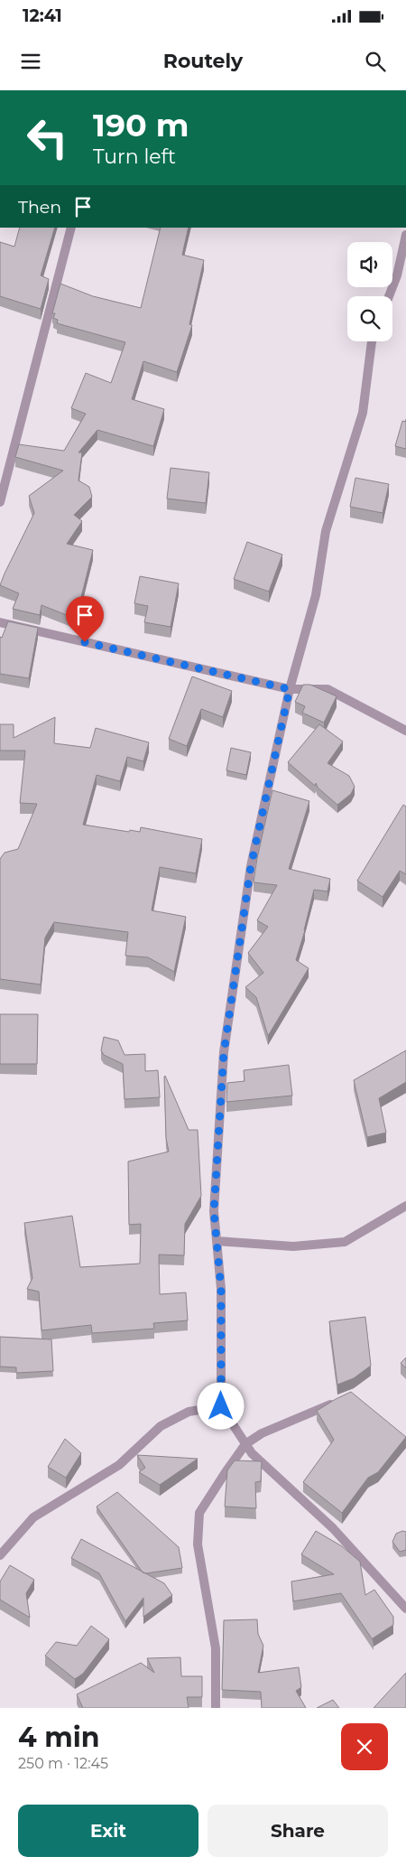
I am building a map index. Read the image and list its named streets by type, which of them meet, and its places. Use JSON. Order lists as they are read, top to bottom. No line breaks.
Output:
{"page":{"status":"12:41","header":"Routely","turn":["190 m","Turn left"],"then":"Then","heading":["4 min","250 m · 12:45"],"buttons":["Exit","Share"]}}
